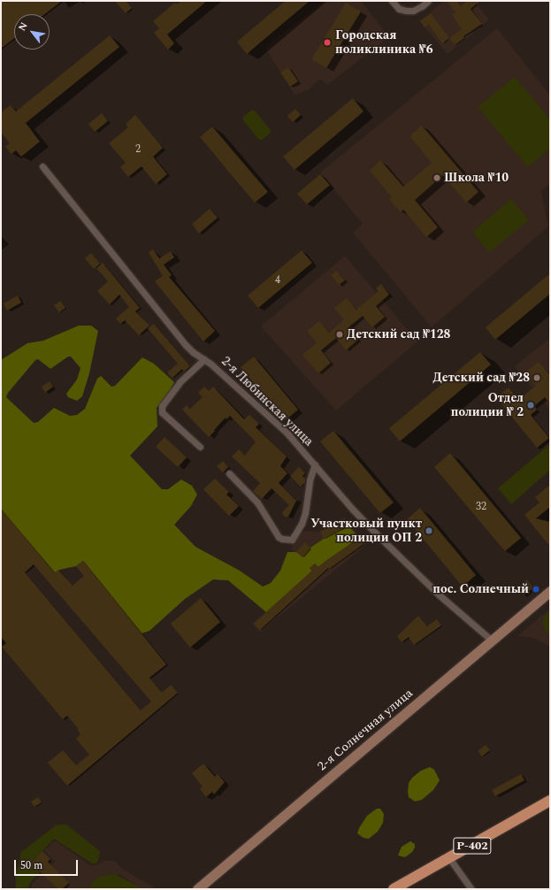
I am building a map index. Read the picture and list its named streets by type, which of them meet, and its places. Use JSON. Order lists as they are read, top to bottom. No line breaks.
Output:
{"streets":{"main road":["2-я Солнечная улица","Р-402"],"street":["2-я Любинская улица"]},"crossings":[["2-я Любинская улица","2-я Солнечная улица"]],"places":["Городская поликлиника №6","Школа №10","Детский сад №128","Детский сад №28","Отдел полиции № 2","Участковый пункт полиции ОП 2","пос. Солнечный"],"house_numbers":["2","4","32"],"scale_bar":"50 m","north":"top left"}
